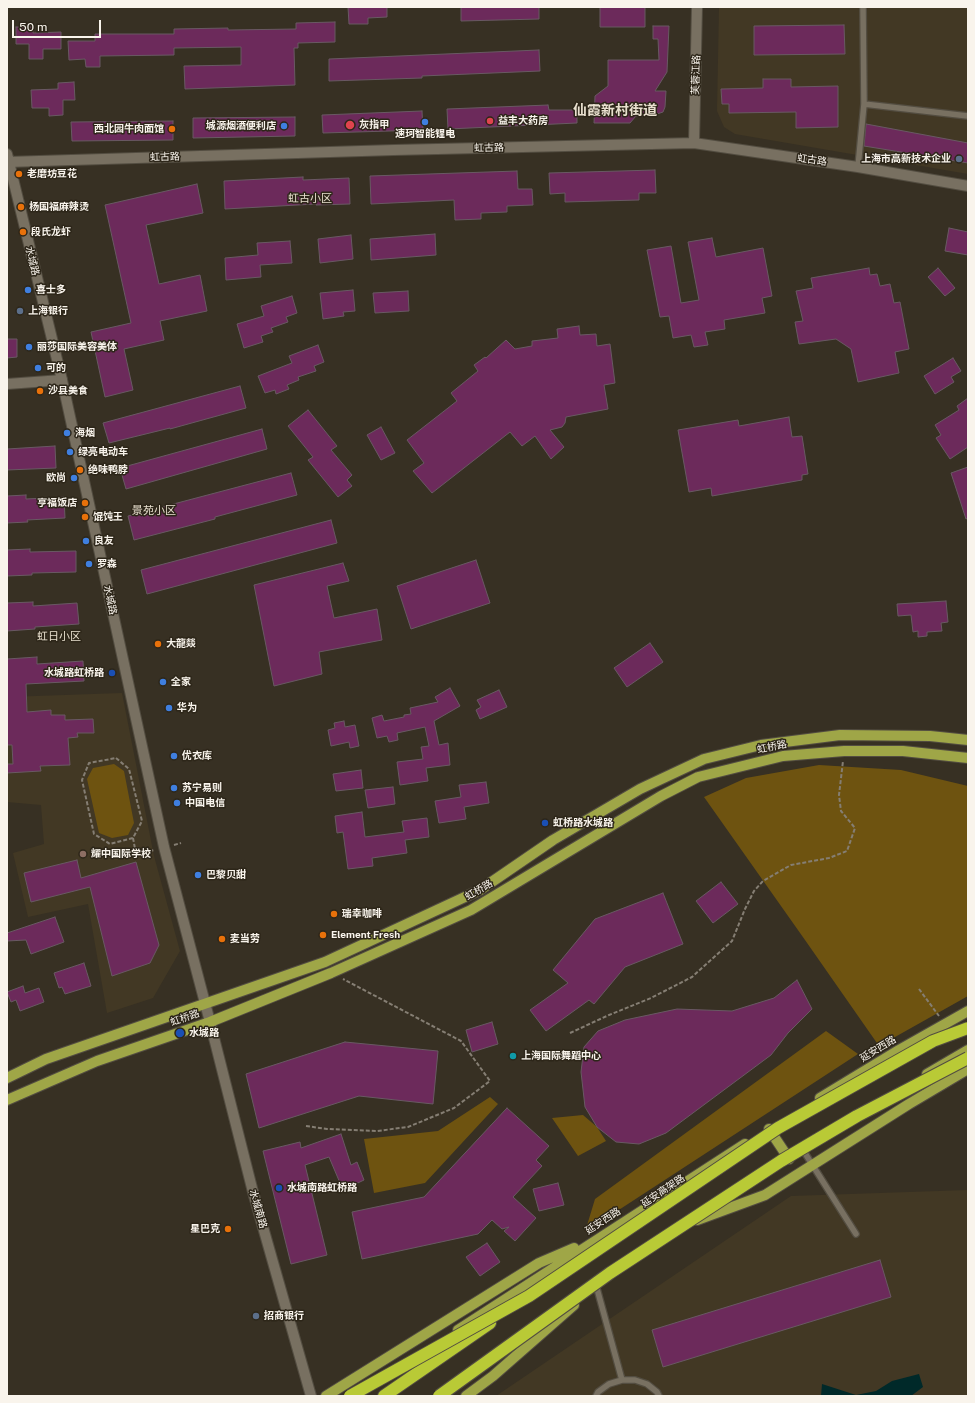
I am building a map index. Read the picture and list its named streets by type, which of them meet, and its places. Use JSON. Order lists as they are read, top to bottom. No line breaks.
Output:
{"streets":{"highway":["延安高架路"],"main road":["虹桥路","延安西路"],"street":["芙蓉江路","虹古路","水城路","水城南路"]},"crossings":[["芙蓉江路","虹古路"],["虹古路","水城路"],["水城路","虹桥路"],["水城路","水城南路"],["虹桥路","水城南路"]],"districts":["仙霞新村街道","虹古小区","景苑小区","虹日小区"],"places":["益丰大药房","速珂智能锂电","灰指甲","城源烟酒便利店","西北园牛肉面馆","上海市高新技术企业","老磨坊豆花","杨国福麻辣烫","段氏龙虾","喜士多","上海银行","丽莎国际美容美体","可的","沙县美食","海烟","绿亮电动车","绝味鸭脖","欧尚","亨福饭店","馄饨王","良友","罗森","大龍燚","水城路虹桥路","全家","华为","优衣库","苏宁易则","中国电信","虹桥路水城路","耀中国际学校","巴黎贝甜","瑞幸咖啡","Element Fresh","麦当劳","水城路","上海国际舞蹈中心","水城南路虹桥路","星巴克","招商银行"],"scale_bar":"50 m"}
